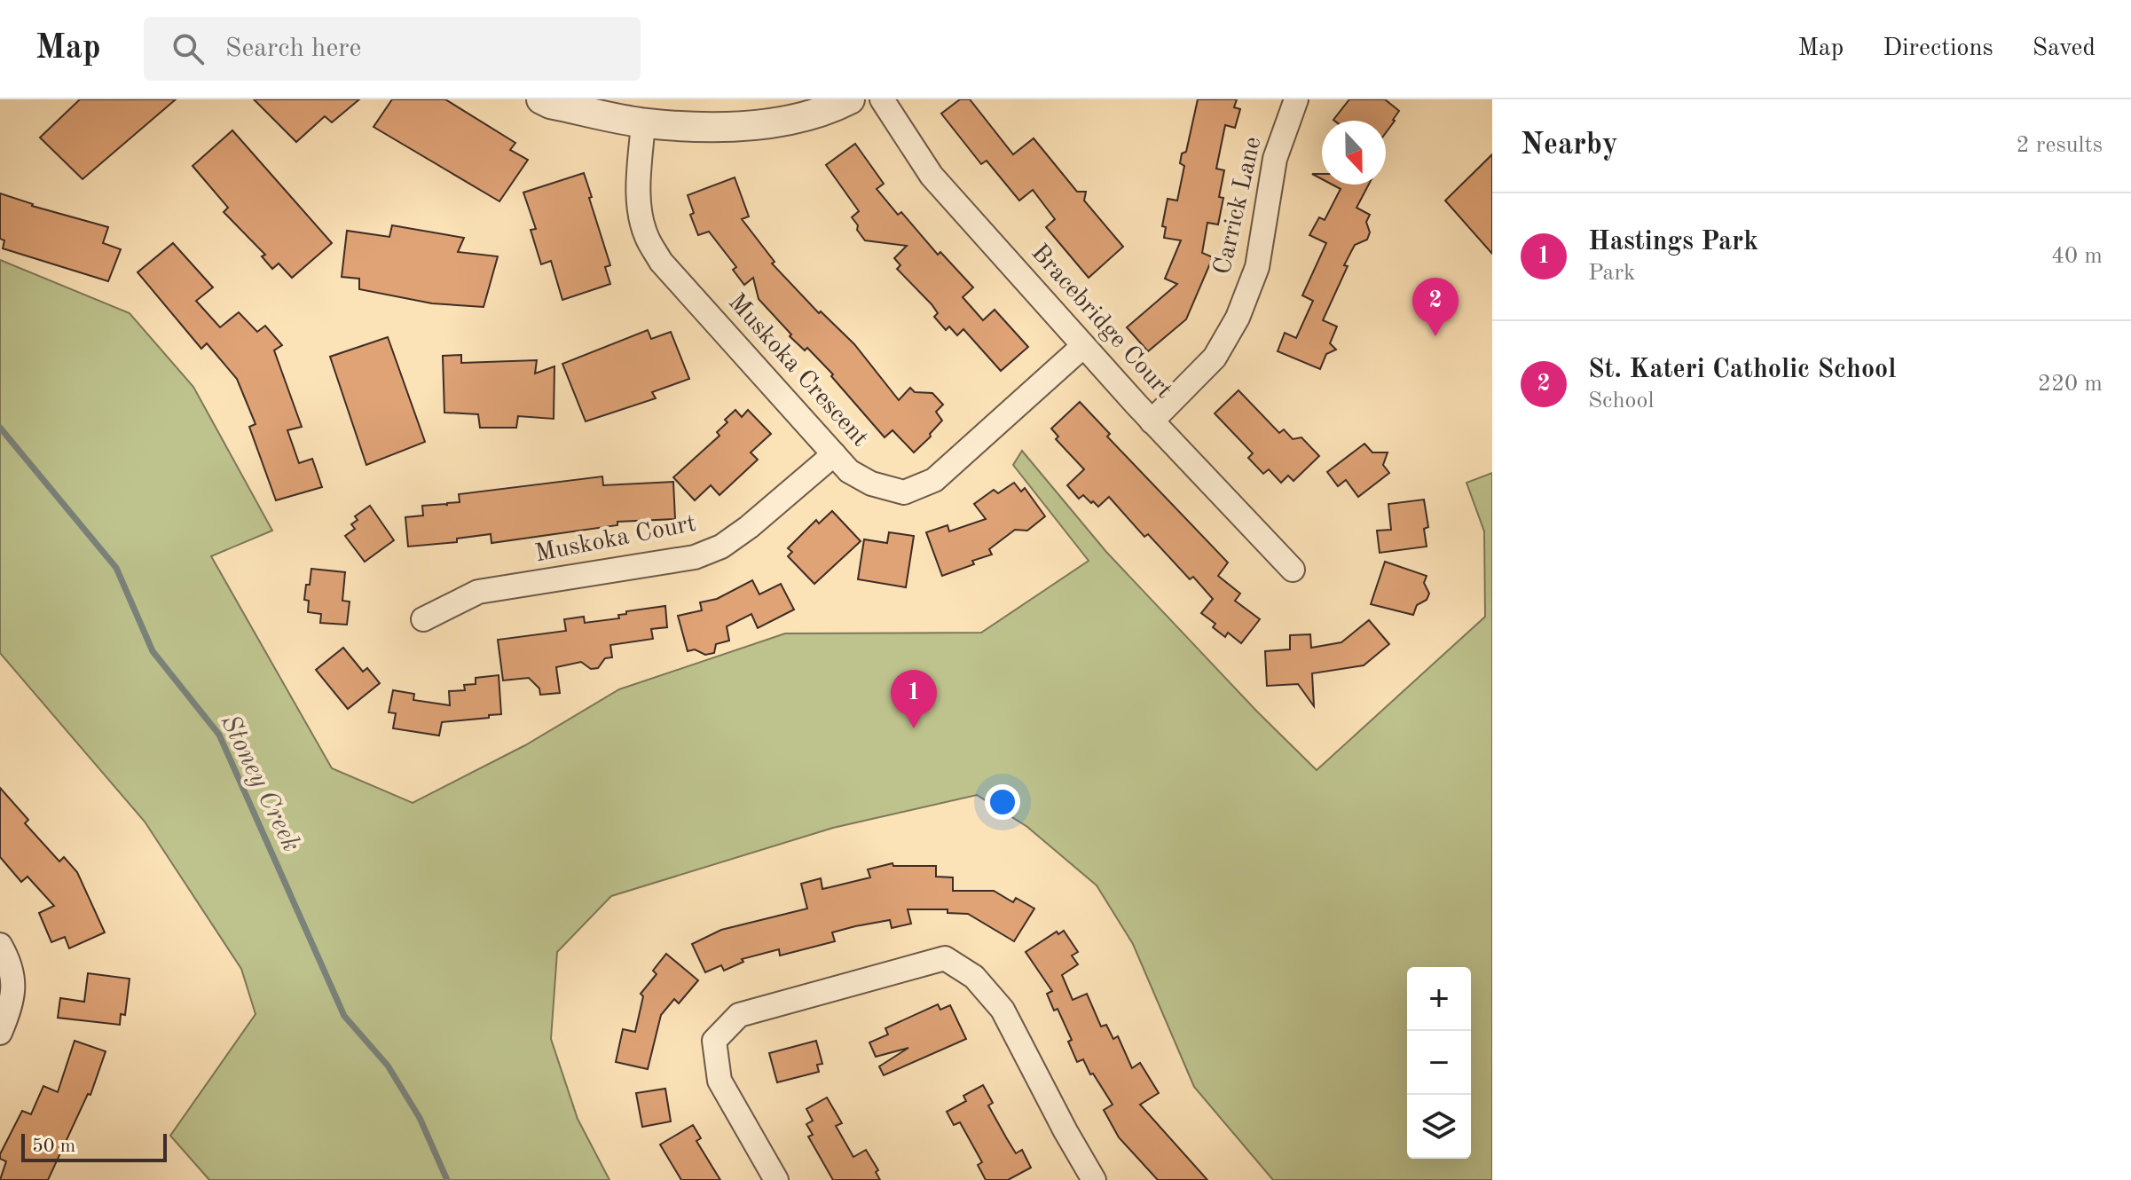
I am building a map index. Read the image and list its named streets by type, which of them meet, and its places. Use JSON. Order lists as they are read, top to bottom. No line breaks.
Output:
{"streets":{"street":["Carrick Lane","Bracebridge Court","Muskoka Crescent","Muskoka Court"]},"crossings":[["Carrick Lane","Bracebridge Court"],["Bracebridge Court","Muskoka Crescent"],["Muskoka Crescent","Muskoka Court"]],"water":["Stoney Creek"],"scale_bar":"50 m","north":"bottom","page":{"header":"Map","search":"Search here","nav":["Map","Directions","Saved"],"heading":["Nearby","2 results"],"list":[{"mark":"1","name":"Hastings Park","note":"Park","value":"40 m"},{"mark":"2","name":"St. Kateri Catholic School","note":"School","value":"220 m"}],"pins":["2","1"],"map_buttons":["+","−"],"scale":"50 m"}}
